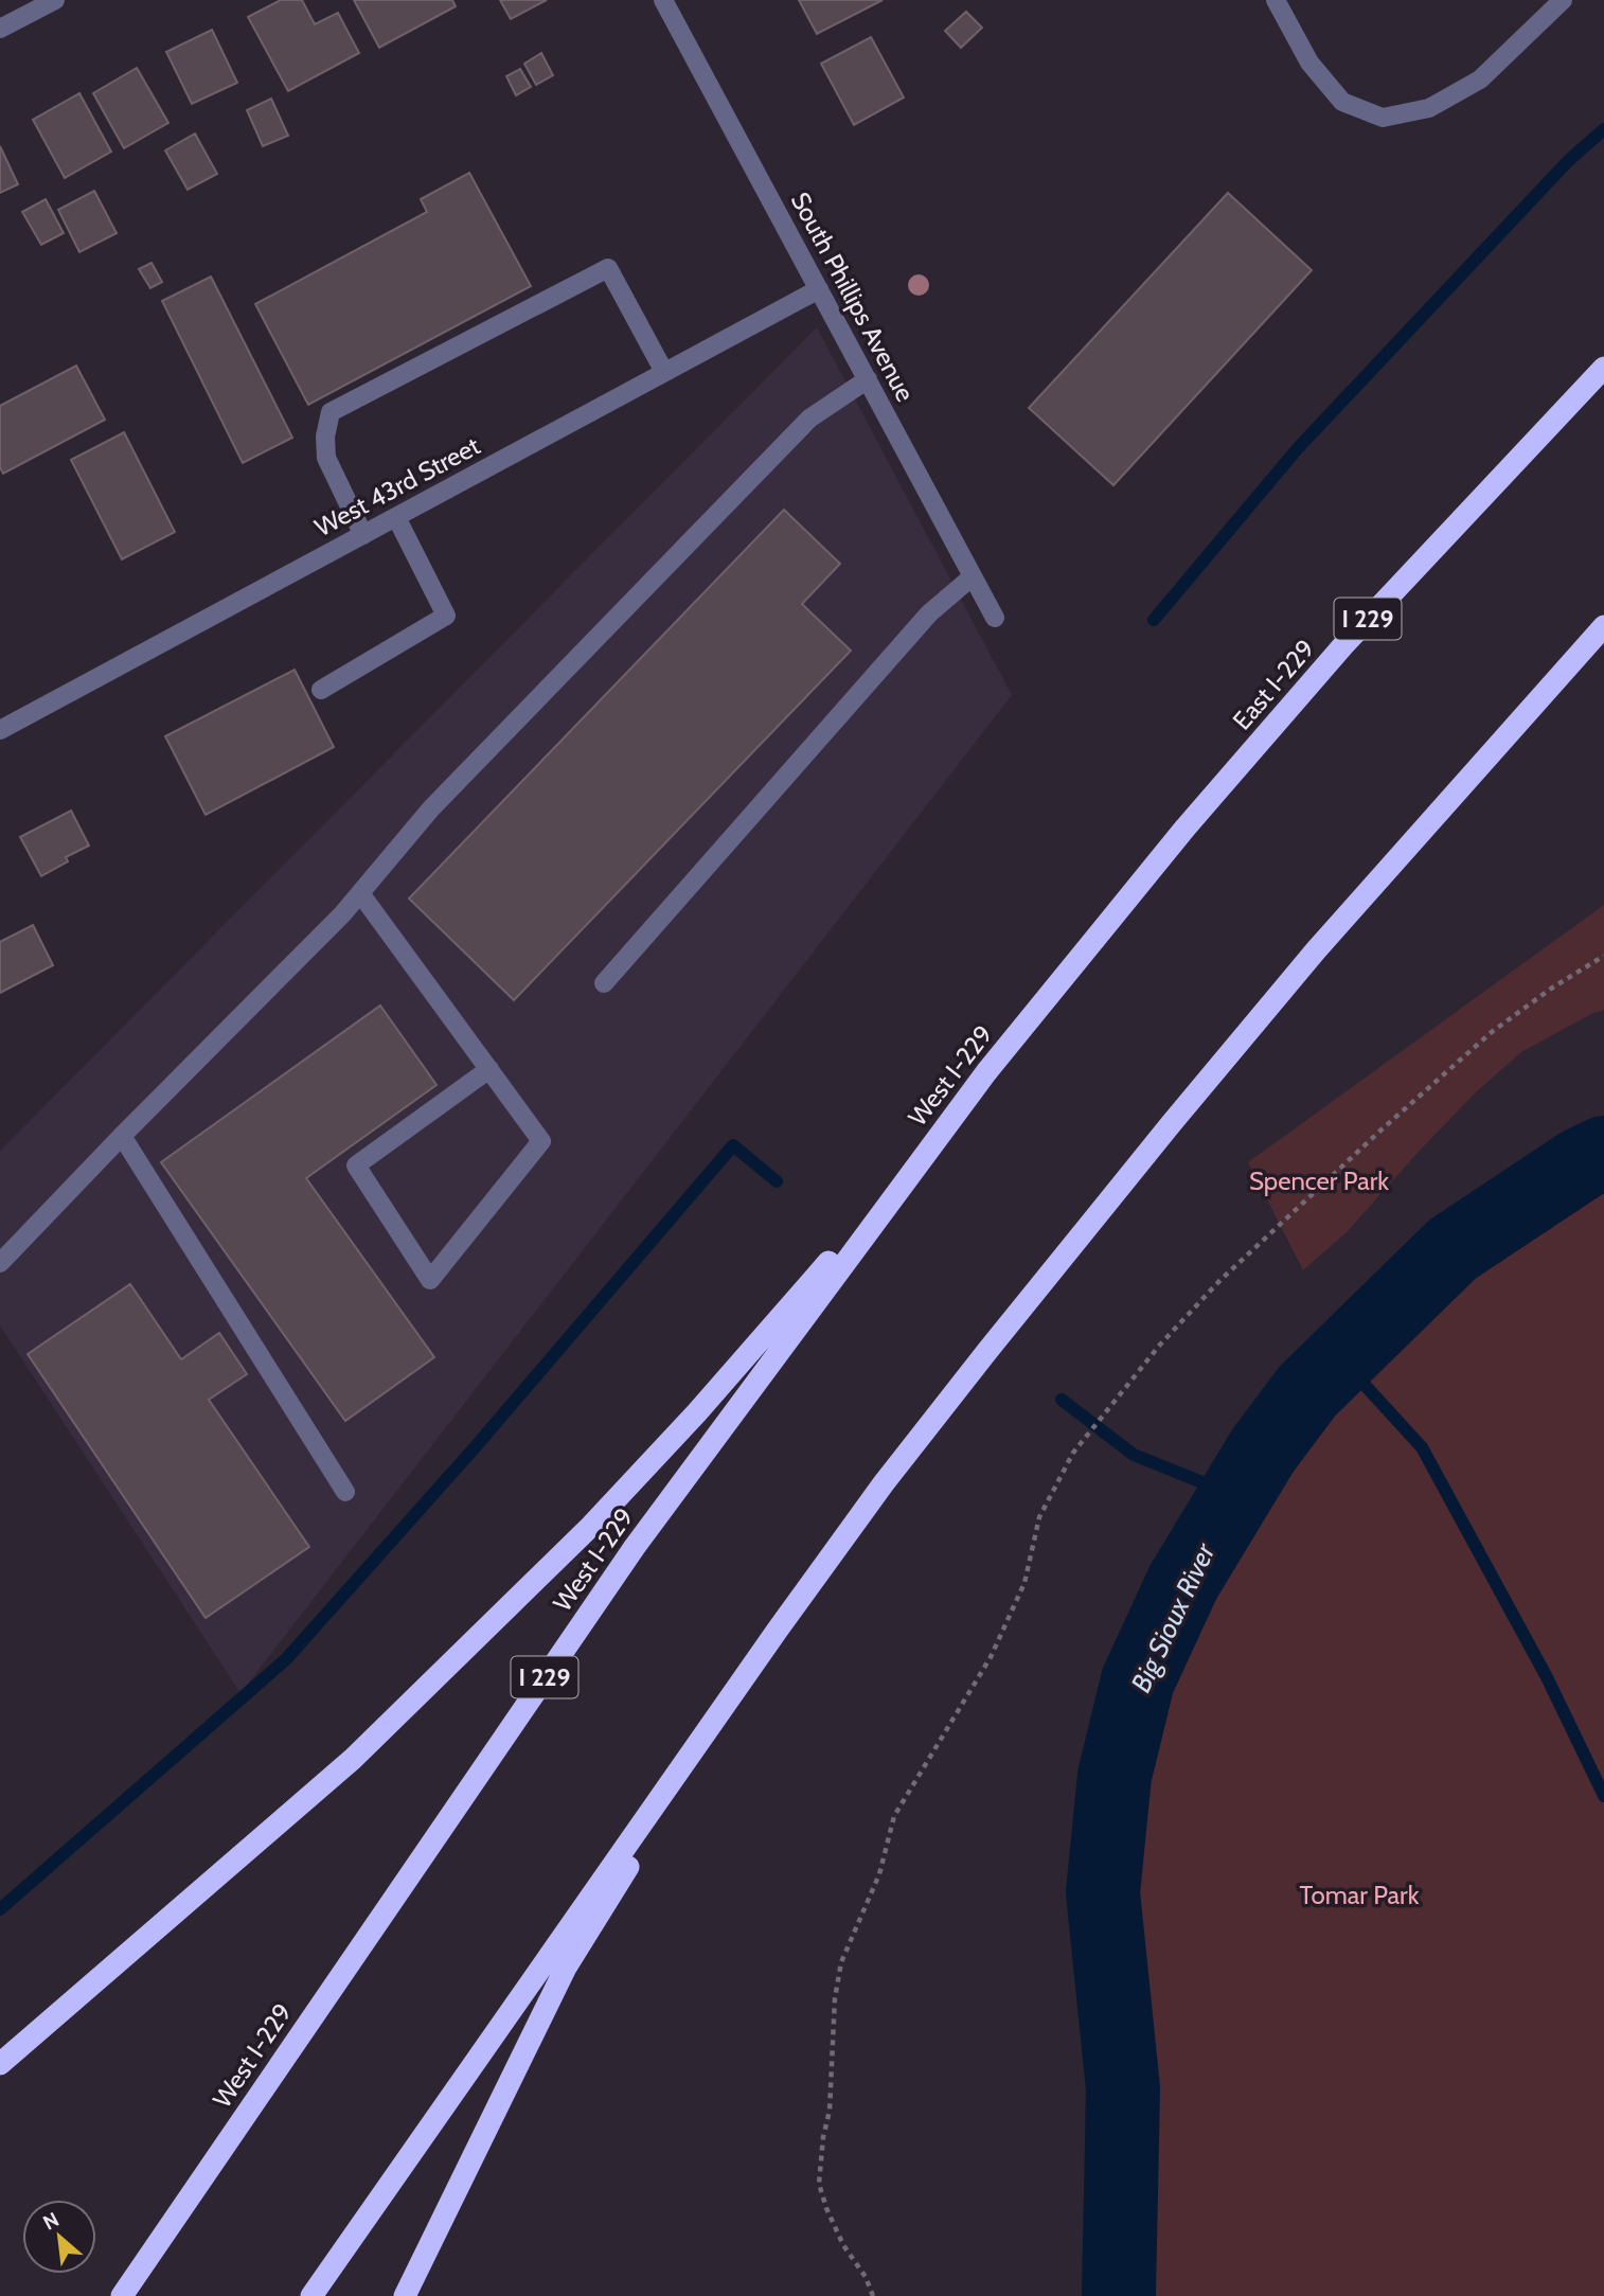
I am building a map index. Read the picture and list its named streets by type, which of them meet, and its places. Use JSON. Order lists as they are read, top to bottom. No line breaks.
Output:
{"streets":{"highway":["I 229","East I-229","West I-229"],"street":["South Phillips Avenue","West 43rd Street"]},"crossings":[["South Phillips Avenue","West 43rd Street"],["East I-229","West I-229"]],"water":["Big Sioux River"],"parks":["Spencer Park","Tomar Park"],"north":"top left"}
